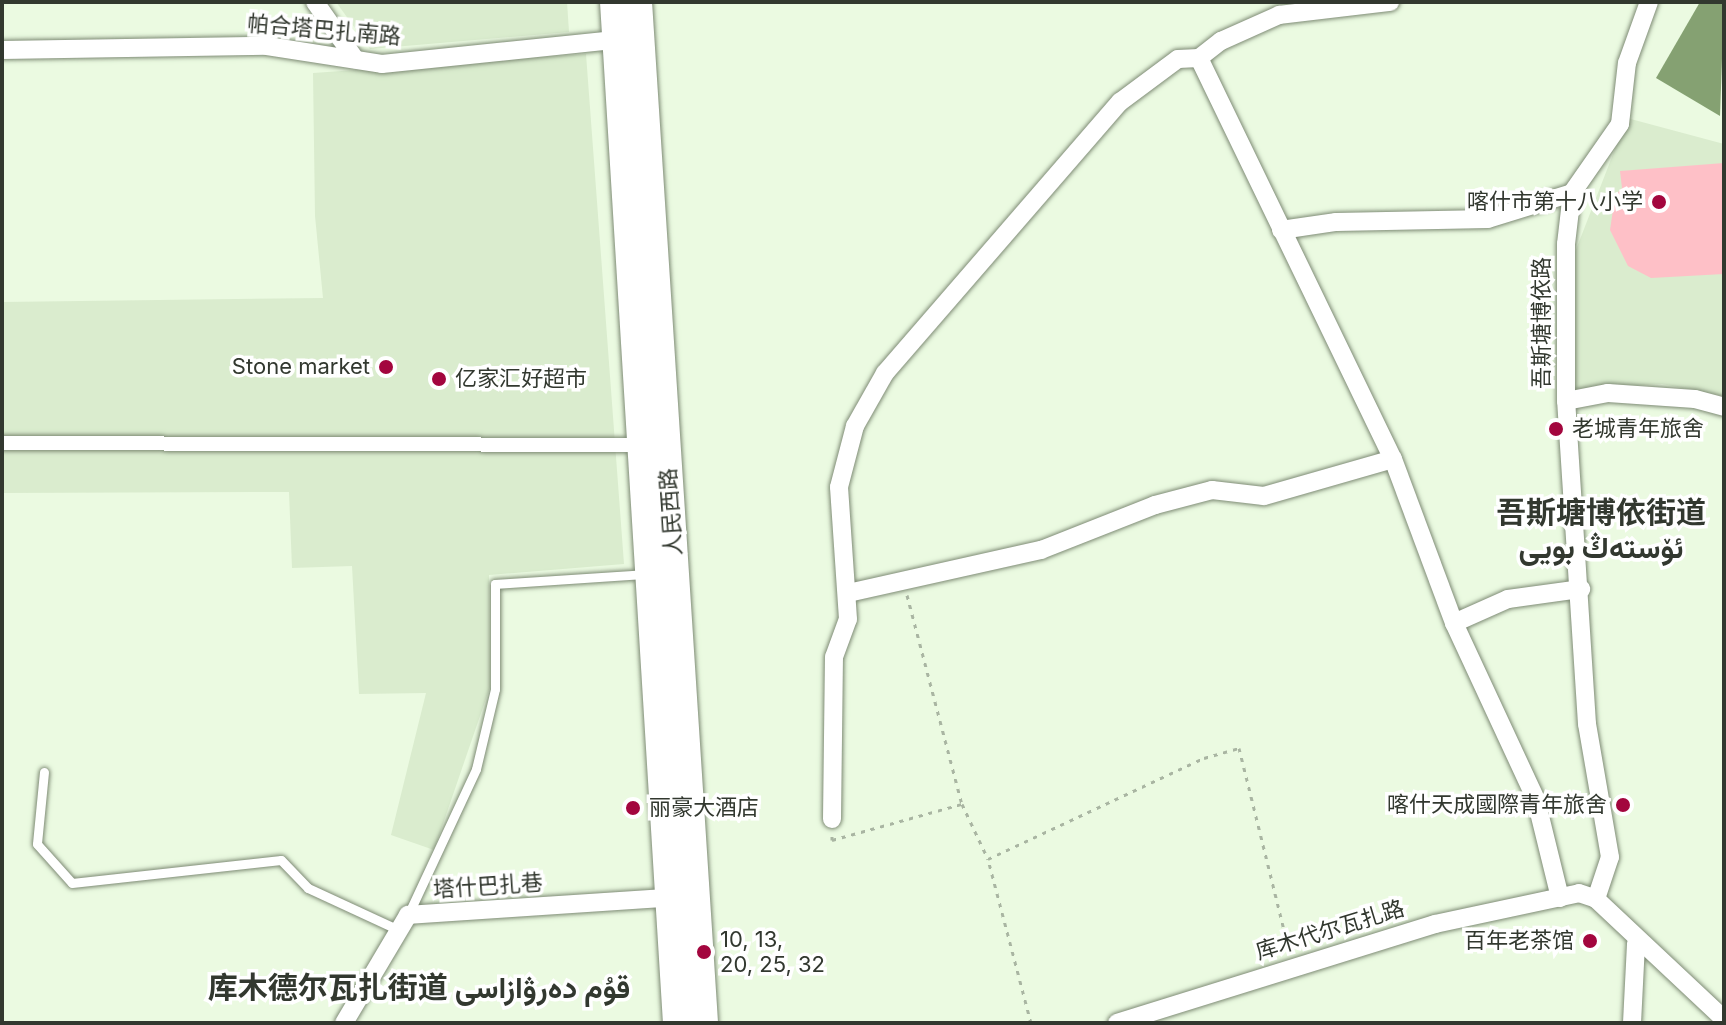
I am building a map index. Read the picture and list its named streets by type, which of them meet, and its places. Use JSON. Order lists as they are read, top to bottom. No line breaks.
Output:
{"streets":{"main road":["人民西路"],"street":["帕合塔巴扎南路","吾斯塘博依路","塔什巴扎巷","库木代尔瓦扎路"]},"crossings":[["帕合塔巴扎南路","人民西路"],["吾斯塘博依路","库木代尔瓦扎路"],["人民西路","塔什巴扎巷"]],"districts":["吾斯塘博依街道 ئۆستەڭ بويى","库木德尔瓦扎街道 قۇم دەرۋازاسى"],"places":["喀什市第十八小学","Stone market","亿家汇好超市","老城青年旅舍","喀什天成國際青年旅舍","丽豪大酒店","百年老茶馆","10, 13, 20, 25, 32"]}
